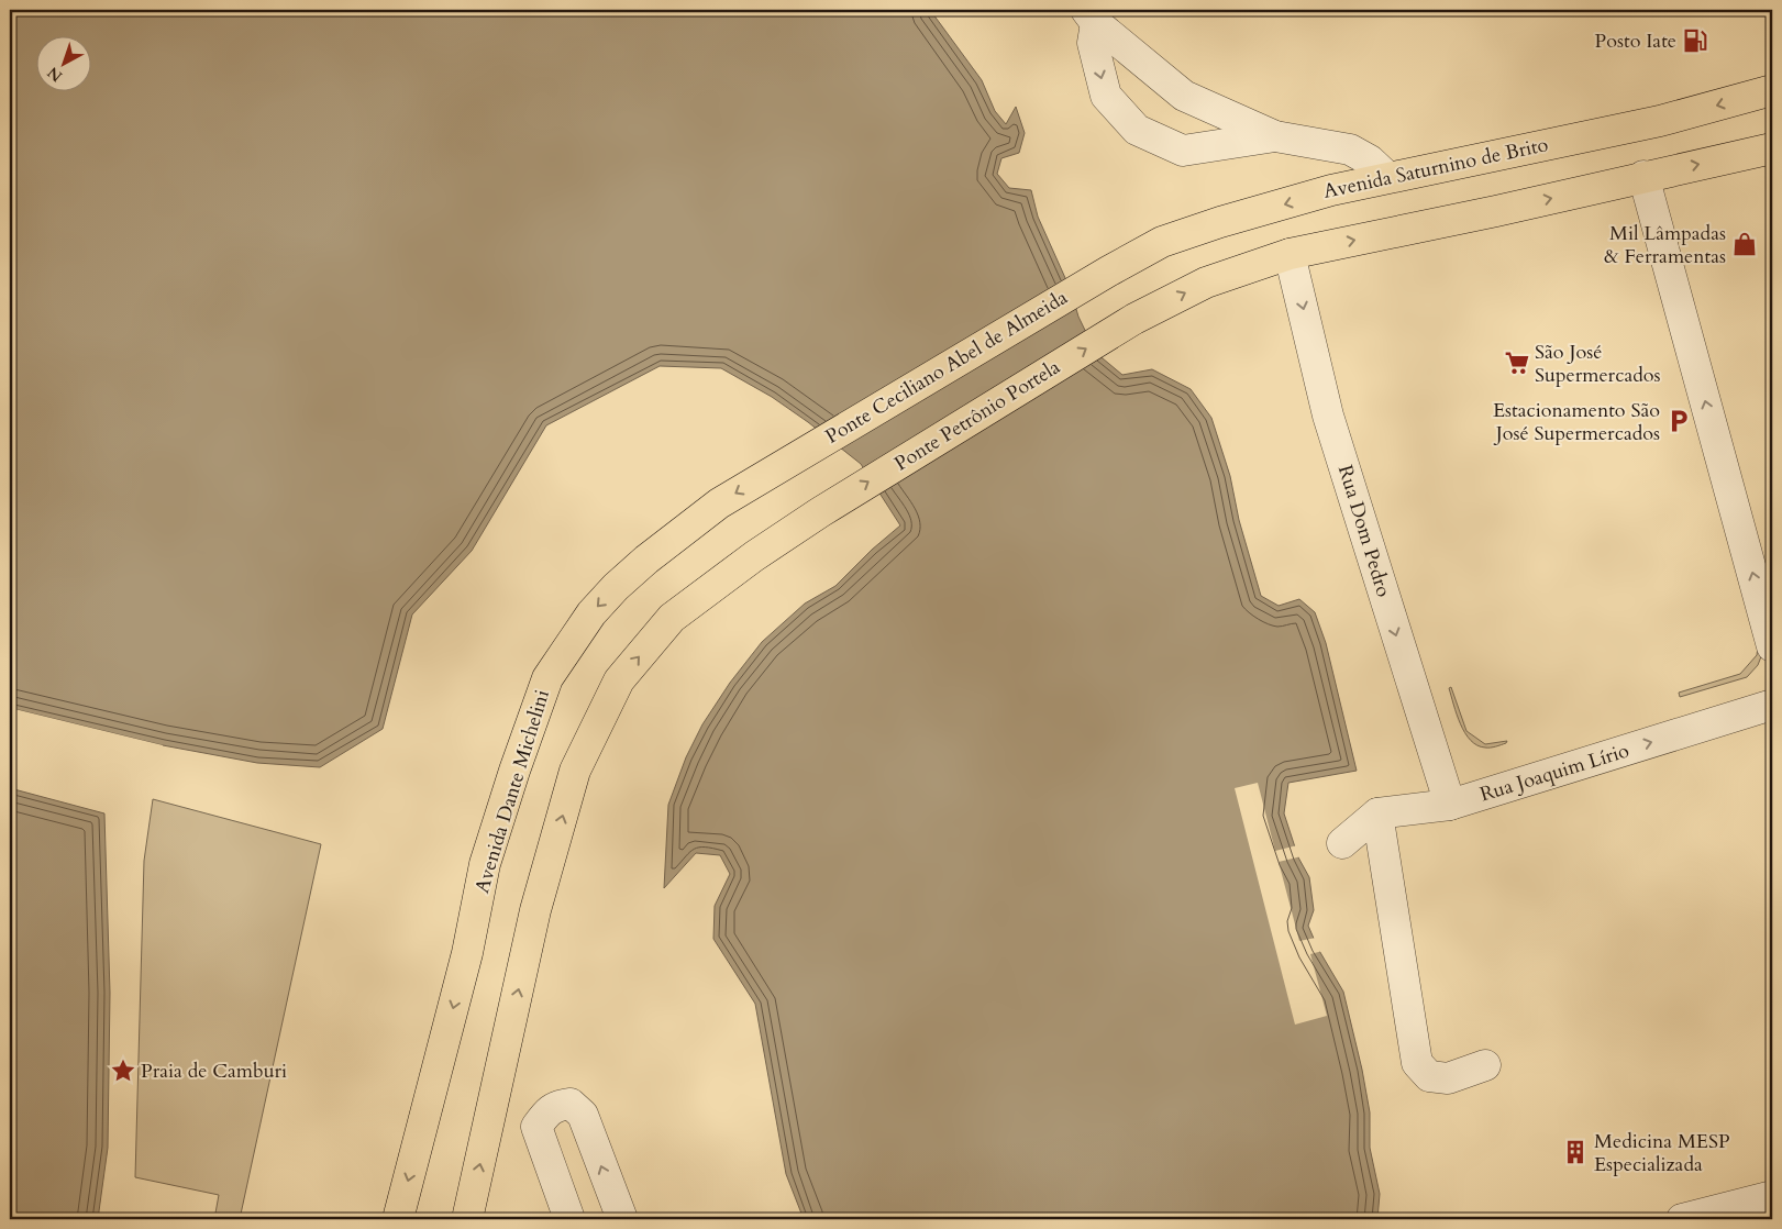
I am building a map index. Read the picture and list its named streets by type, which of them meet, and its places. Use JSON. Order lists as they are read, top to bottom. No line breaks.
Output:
{"streets":{"main road":["Avenida Saturnino de Brito","Ponte Ceciliano Abel de Almeida","Ponte Petrônio Portela","Avenida Dante Michelini"],"street":["Rua Dom Pedro","Rua Joaquim Lírio"]},"crossings":[["Avenida Saturnino de Brito","Ponte Ceciliano Abel de Almeida"],["Ponte Ceciliano Abel de Almeida","Avenida Dante Michelini"],["Ponte Petrônio Portela","Rua Dom Pedro"],["Rua Dom Pedro","Rua Joaquim Lírio"]],"one_way":["Ponte Petrônio Portela","Rua Dom Pedro","Rua Joaquim Lírio","Avenida Dante Michelini"],"places":{"fuel station":["Posto Iate"],"shop":["Mil Lâmpadas & Ferramentas"],"supermarket":["São José Supermercados"],"parking":["Estacionamento São José Supermercados"],"place":["Praia de Camburi"],"building":["Medicina MESP Especializada"]},"north":"bottom left"}
